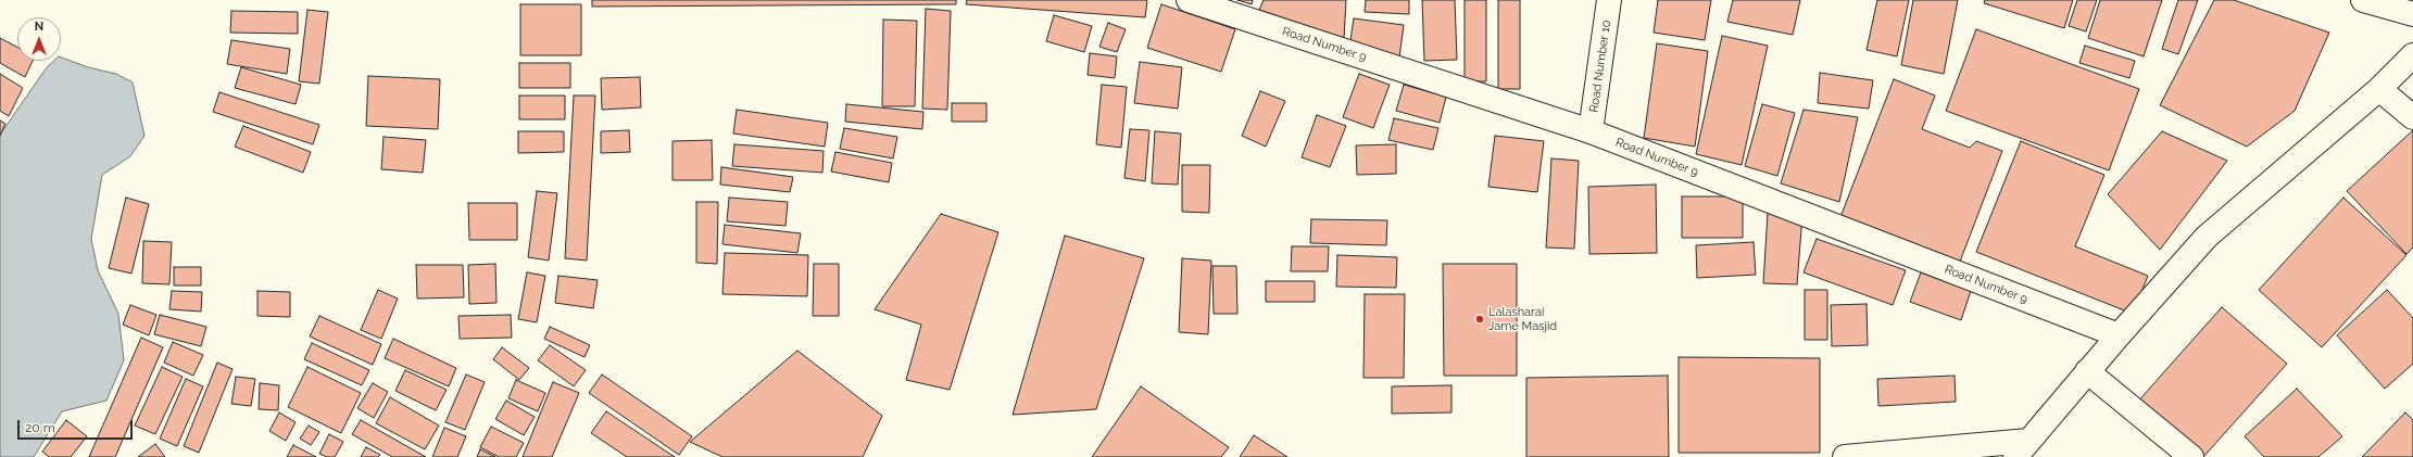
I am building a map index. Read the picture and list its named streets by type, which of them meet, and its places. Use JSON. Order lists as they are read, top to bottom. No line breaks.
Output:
{"streets":{"street":["Road Number 9","Road Number 10"]},"crossings":[["Road Number 9","Road Number 10"]],"places":["Lalasharai Jame Masjid"],"scale_bar":"20 m","north":"top"}
